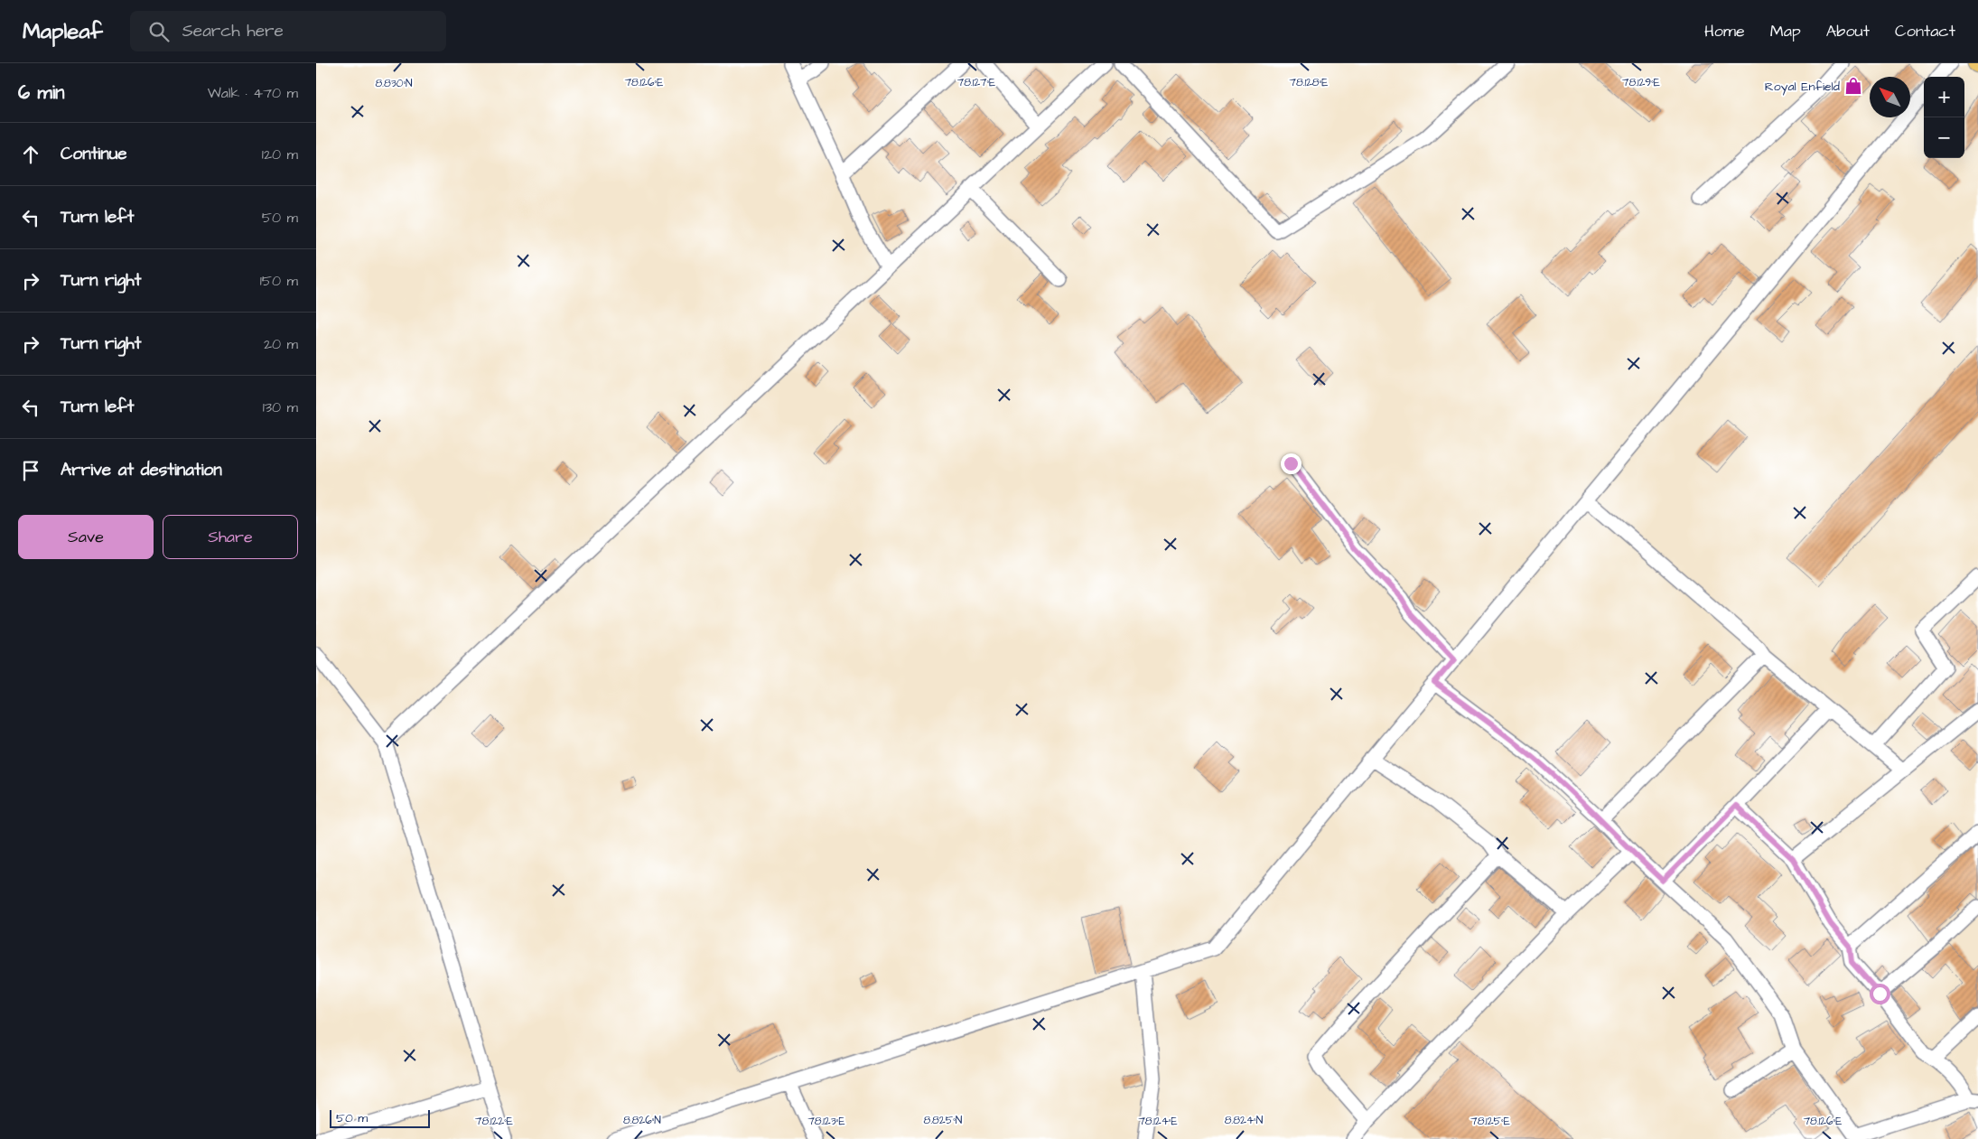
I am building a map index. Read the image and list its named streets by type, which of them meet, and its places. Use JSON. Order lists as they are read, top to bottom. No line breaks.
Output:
{"places":{"shop":["Royal Enfield"]},"scale_bar":"50 m","north":"top left","page":{"header":"Mapleaf","search":"Search here","nav":["Home","Map","About","Contact"],"heading":["6 min","Walk · 470 m"],"map_buttons":["+","−"],"list":[["Continue","120 m"],["Turn left","50 m"],["Turn right","150 m"],["Turn right","20 m"],["Turn left","130 m"],"Arrive at destination"],"buttons":["Save","Share"],"scale":"50 m"},"coordinates":["78.126°E","78.127°E","78.128°E","78.129°E","8.830°N","8.826°N","8.825°N","8.824°N","78.122°E","78.123°E","78.124°E","78.125°E"]}
